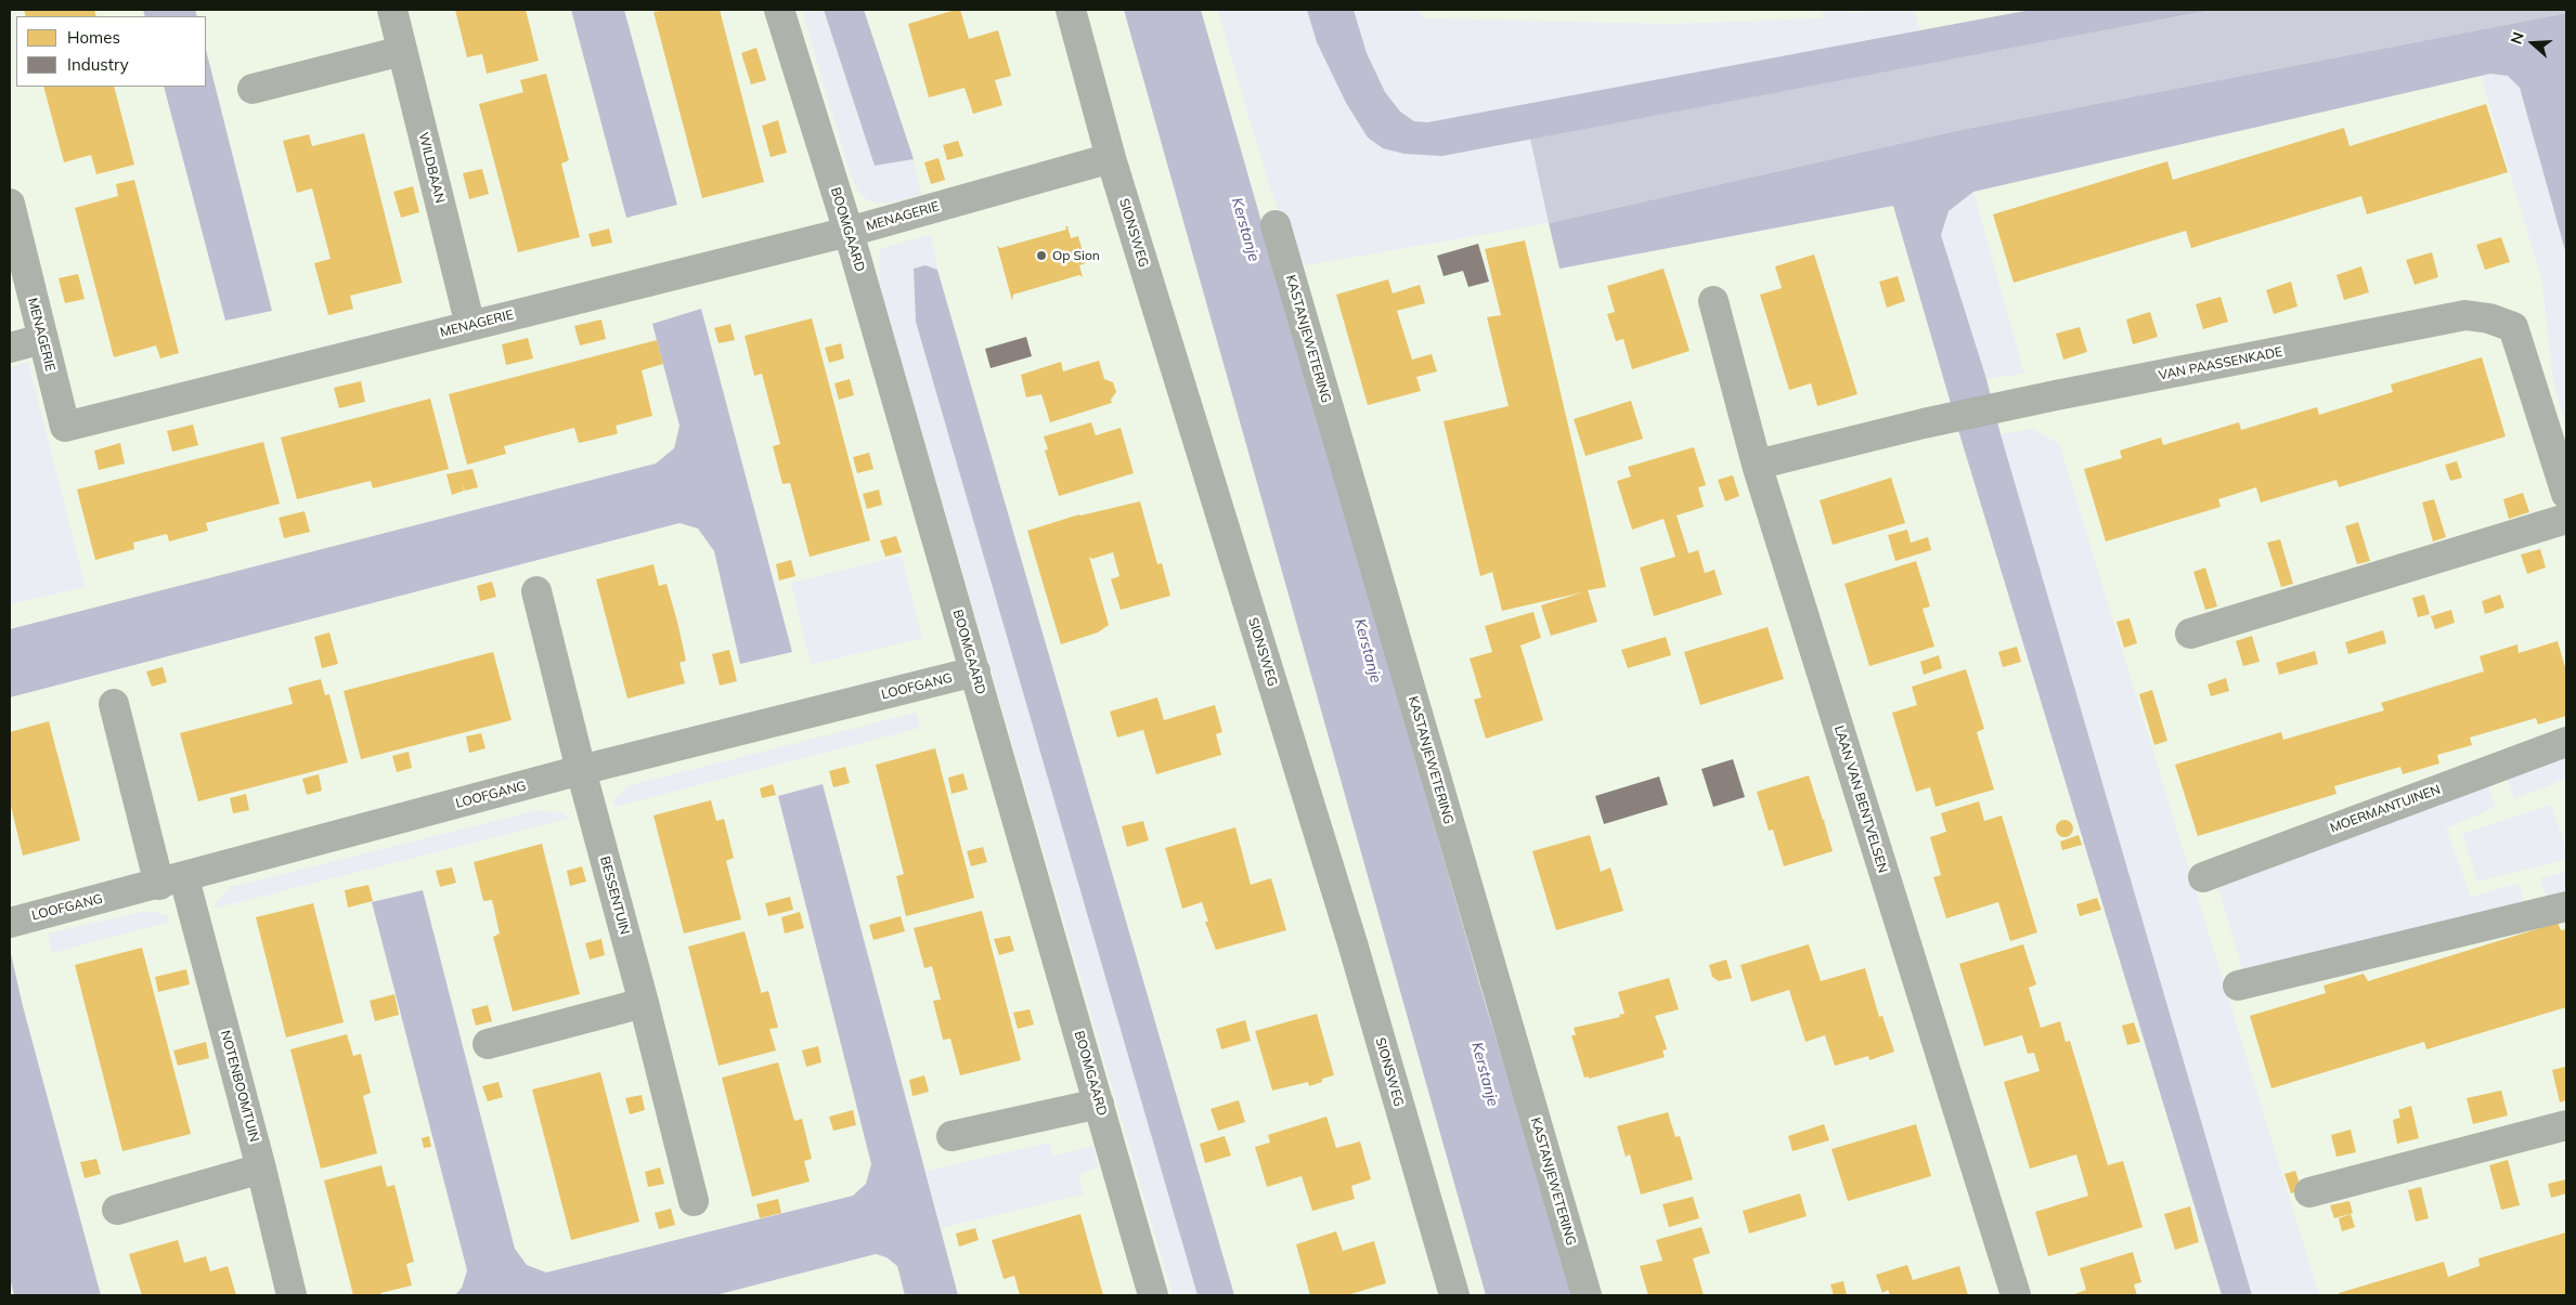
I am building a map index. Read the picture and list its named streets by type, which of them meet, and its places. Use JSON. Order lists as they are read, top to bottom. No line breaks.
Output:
{"streets":{"street":["WILDBAAN","MENAGERIE","BOOMGAARD","SIONSWEG","KASTANJEWETERING","VAN PAASSENKADE","LOOFGANG","LAAN VAN BENTVELSEN","MOERMANTUINEN","BESSENTUIN","NOTENBOOMTUIN"]},"crossings":[["WILDBAAN","MENAGERIE"],["MENAGERIE","BOOMGAARD"],["MENAGERIE","SIONSWEG"],["BOOMGAARD","LOOFGANG"],["VAN PAASSENKADE","LAAN VAN BENTVELSEN"],["LOOFGANG","BESSENTUIN"],["LOOFGANG","NOTENBOOMTUIN"]],"water":["Kerstanje"],"places":["Op Sion"],"legend":["Homes","Industry"],"north":"left"}
